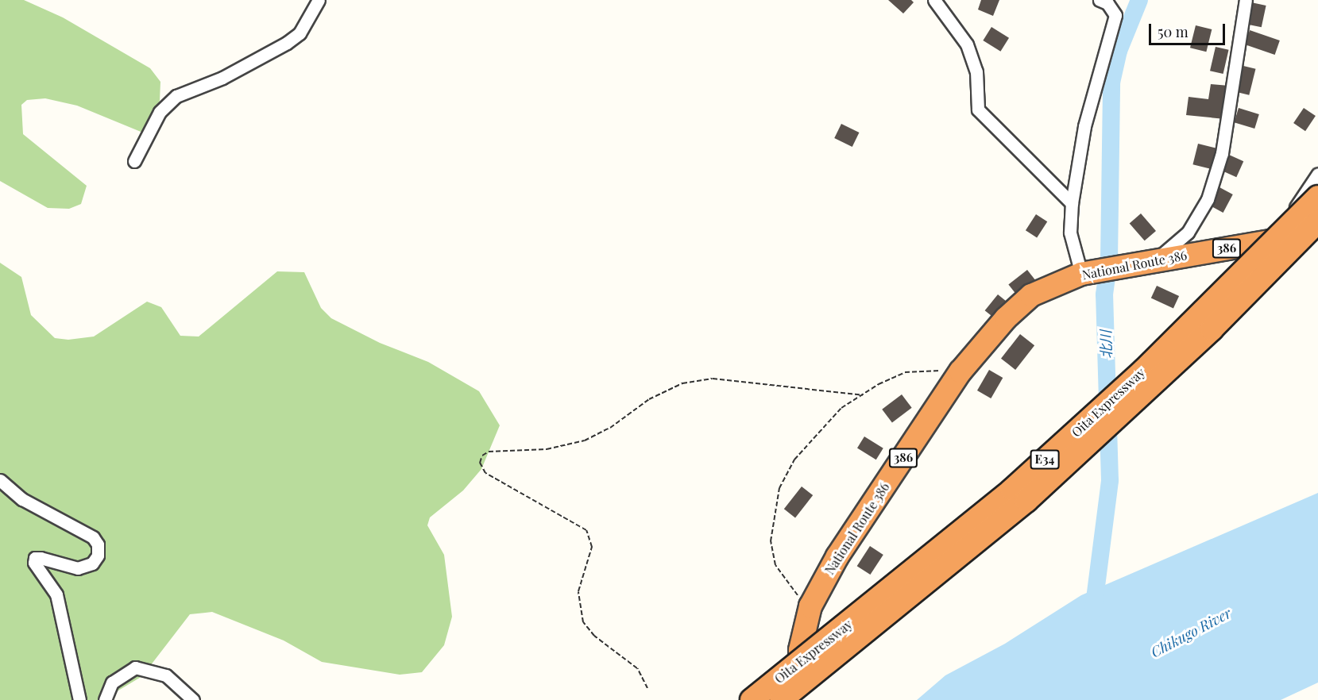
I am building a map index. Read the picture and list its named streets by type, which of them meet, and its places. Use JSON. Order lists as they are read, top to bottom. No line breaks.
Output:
{"streets":{"highway":["386","National Route 386","Oita Expressway","E34"]},"crossings":[["National Route 386","Oita Expressway"]],"water":["北川","Chikugo River"],"scale_bar":"50 m"}
